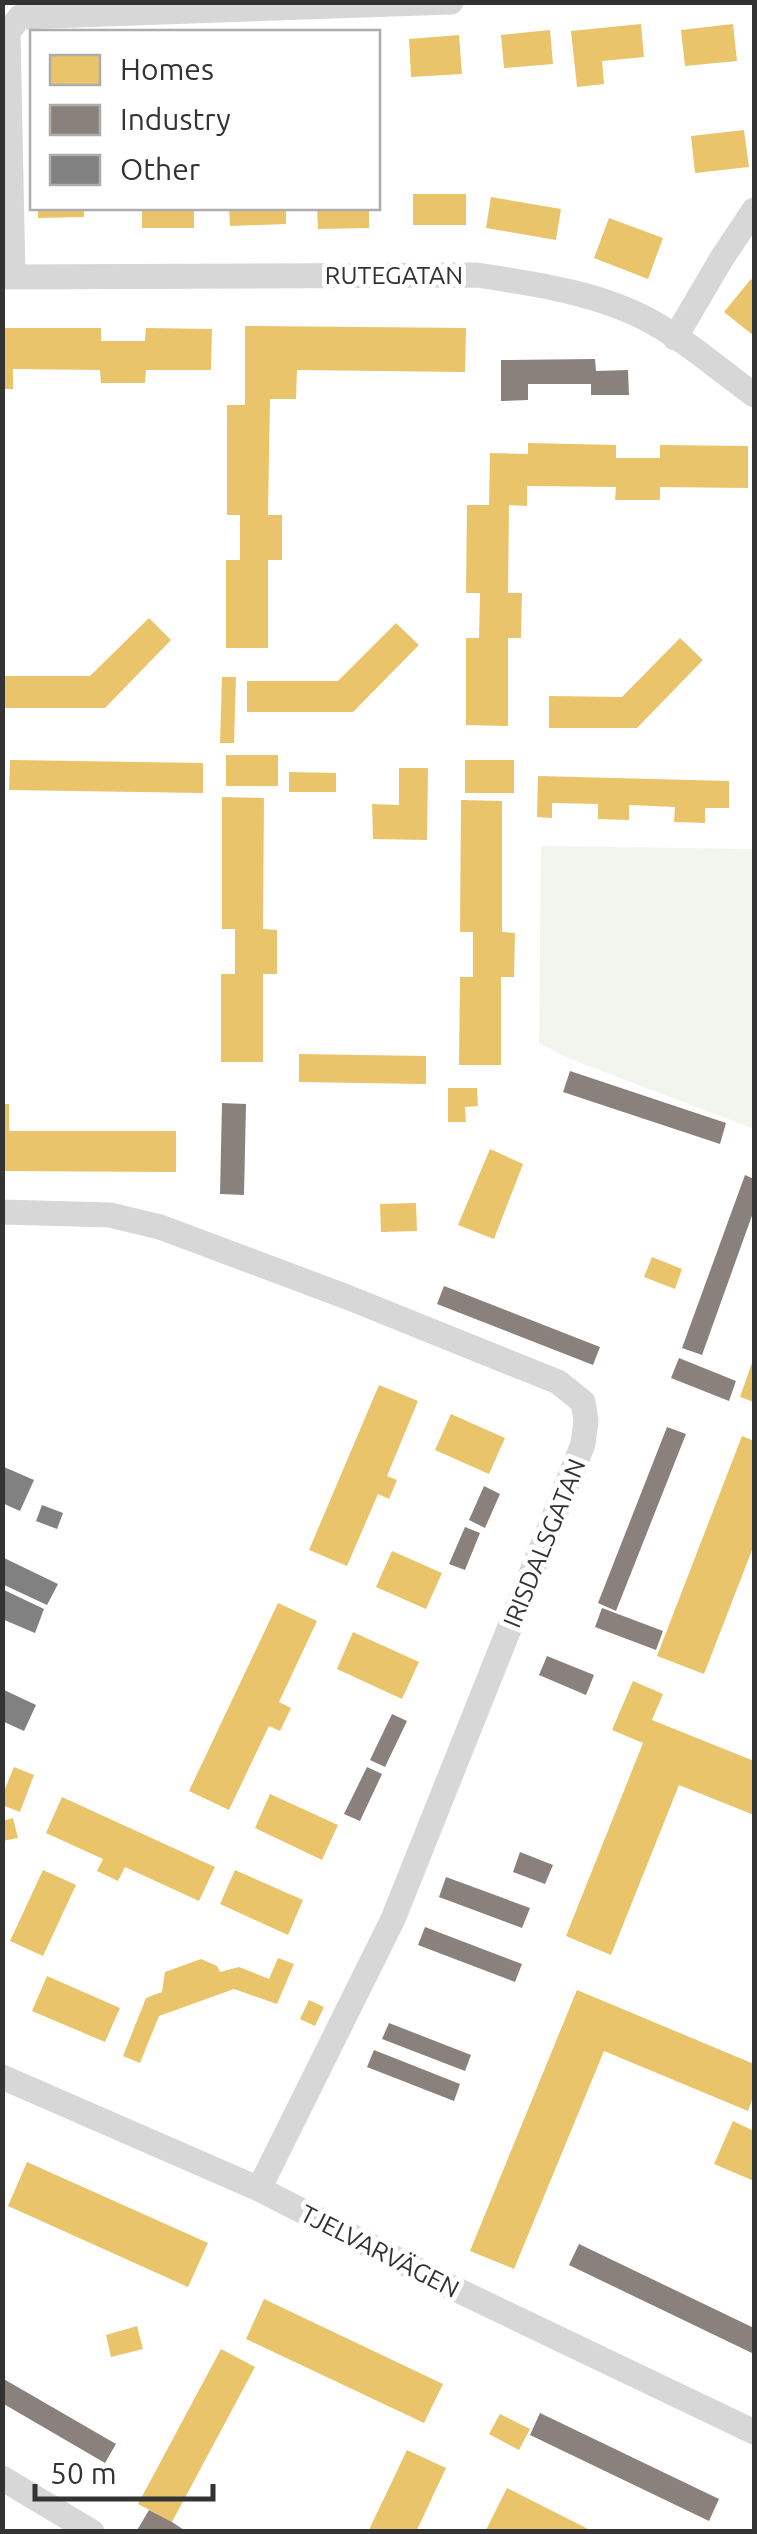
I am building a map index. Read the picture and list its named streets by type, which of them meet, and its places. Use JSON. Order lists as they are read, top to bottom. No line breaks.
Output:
{"streets":{"street":["RUTEGATAN","IRISDALSGATAN","TJELVARVÄGEN"]},"crossings":[["IRISDALSGATAN","TJELVARVÄGEN"]],"legend":["Homes","Industry","Other"],"scale_bar":"50 m"}
